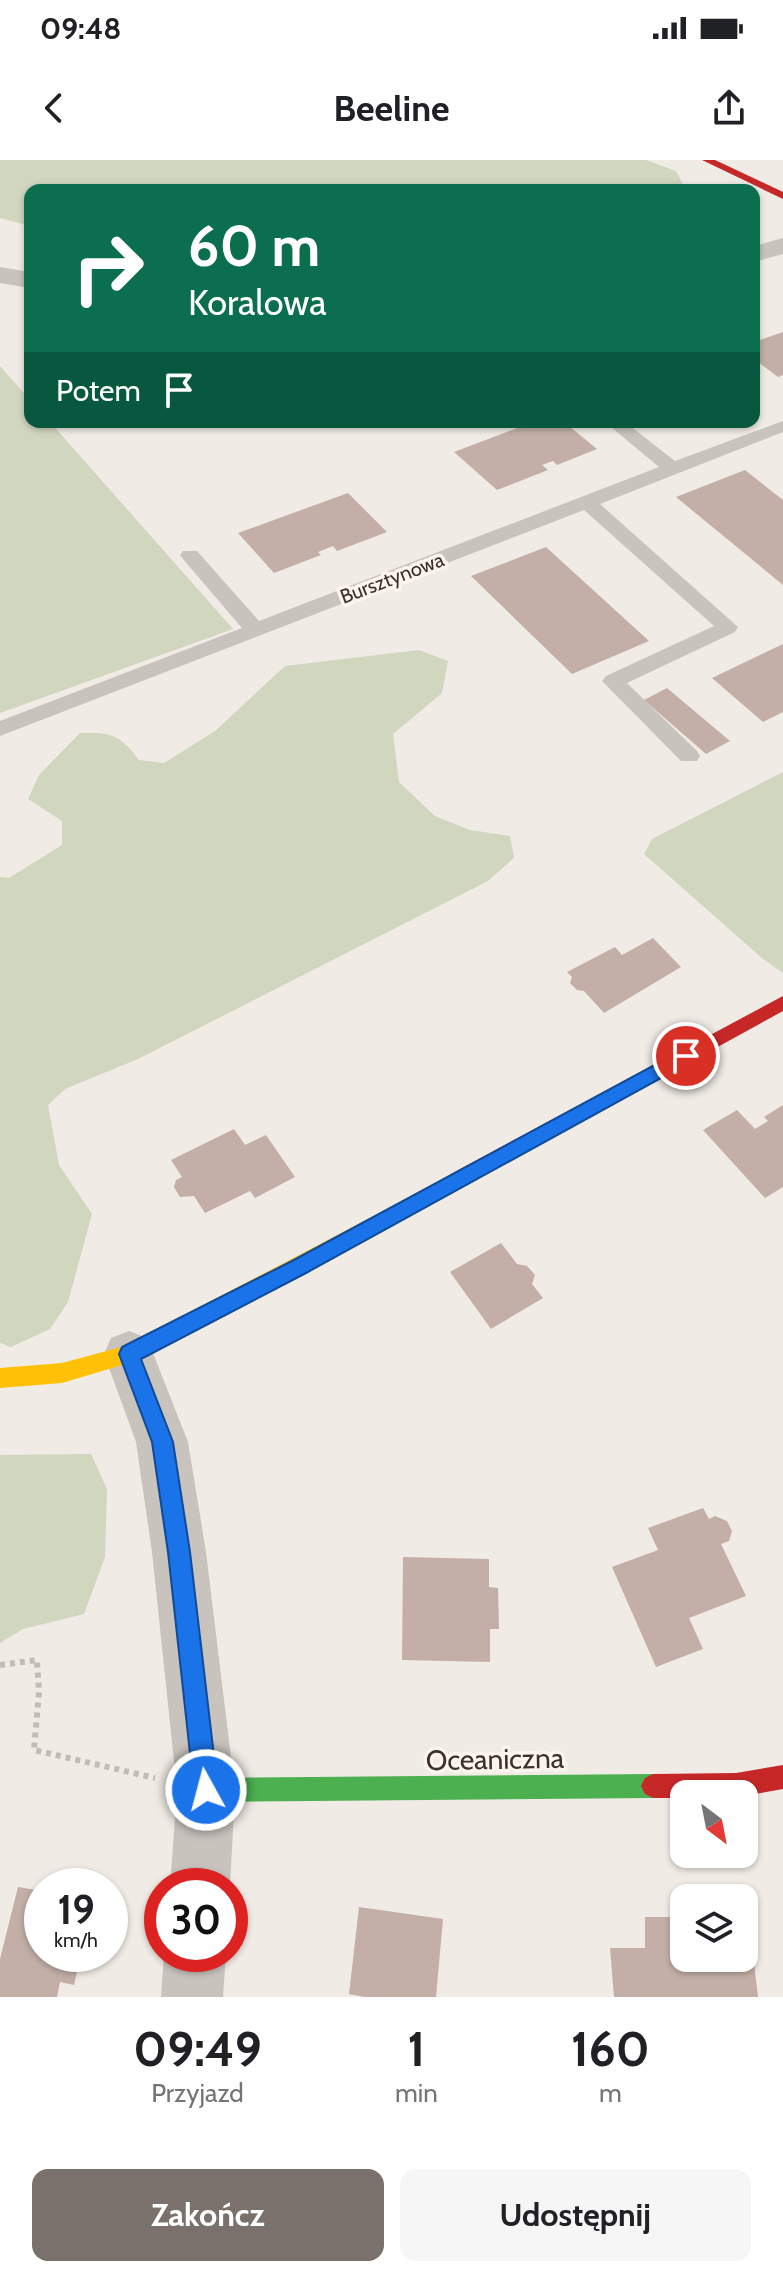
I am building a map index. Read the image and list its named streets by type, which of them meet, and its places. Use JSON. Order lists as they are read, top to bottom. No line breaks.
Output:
{"streets":{"street":["Oceaniczna"],"lane":["Bursztynowa"]},"north":"bottom right","page":{"status":"09:48","header":"Beeline","turn":["60 m","Koralowa"],"then":"Potem","speed":"19 km/h","limit":"30","eta":["09:49","Przyjazd","1","min","160","m"],"buttons":["Zakończ","Udostępnij"]}}
